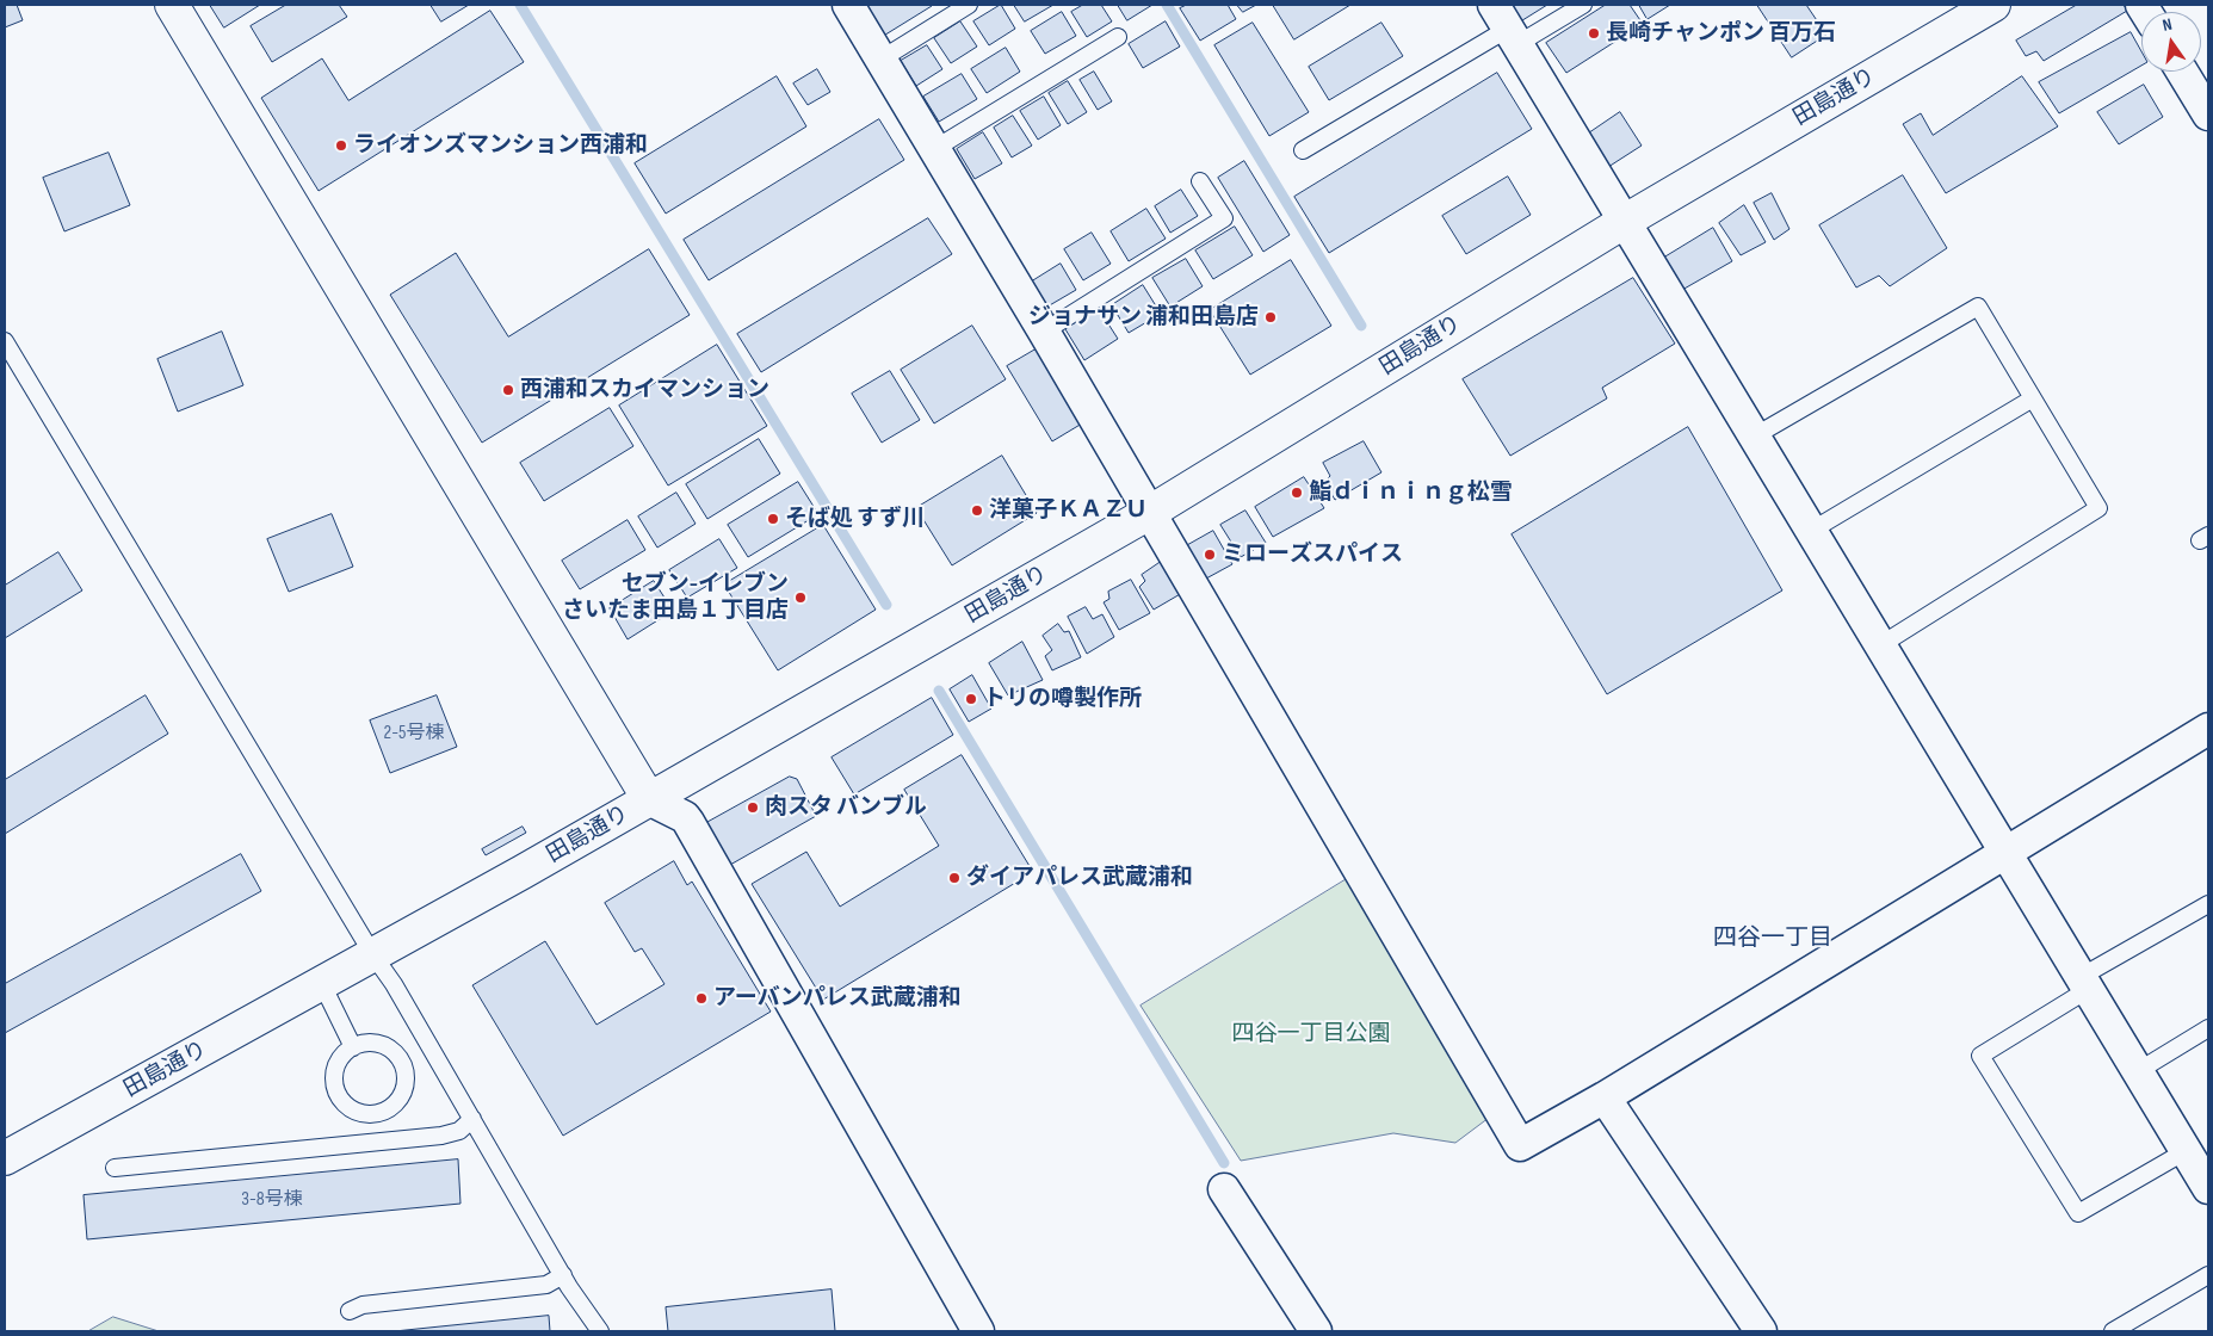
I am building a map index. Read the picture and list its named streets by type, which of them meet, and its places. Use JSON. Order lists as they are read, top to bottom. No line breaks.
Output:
{"streets":{"street":["田島通り"]},"districts":["四谷一丁目"],"parks":["四谷一丁目公園"],"places":["長崎チャンポン 百万石","ライオンズマンション西浦和","ジョナサン 浦和田島店","西浦和スカイマンション","鮨ｄｉｎｉｎｇ松雪","洋菓子ＫＡＺＵ","そば処 すず川","ミローズスパイス","セブン-イレブン さいたま田島１丁目店","トリの噂製作所","肉スタ バンブル","ダイアパレス武蔵浦和","アーバンパレス武蔵浦和"],"house_numbers":["2-5号棟","3-8号棟"],"north":"top"}
